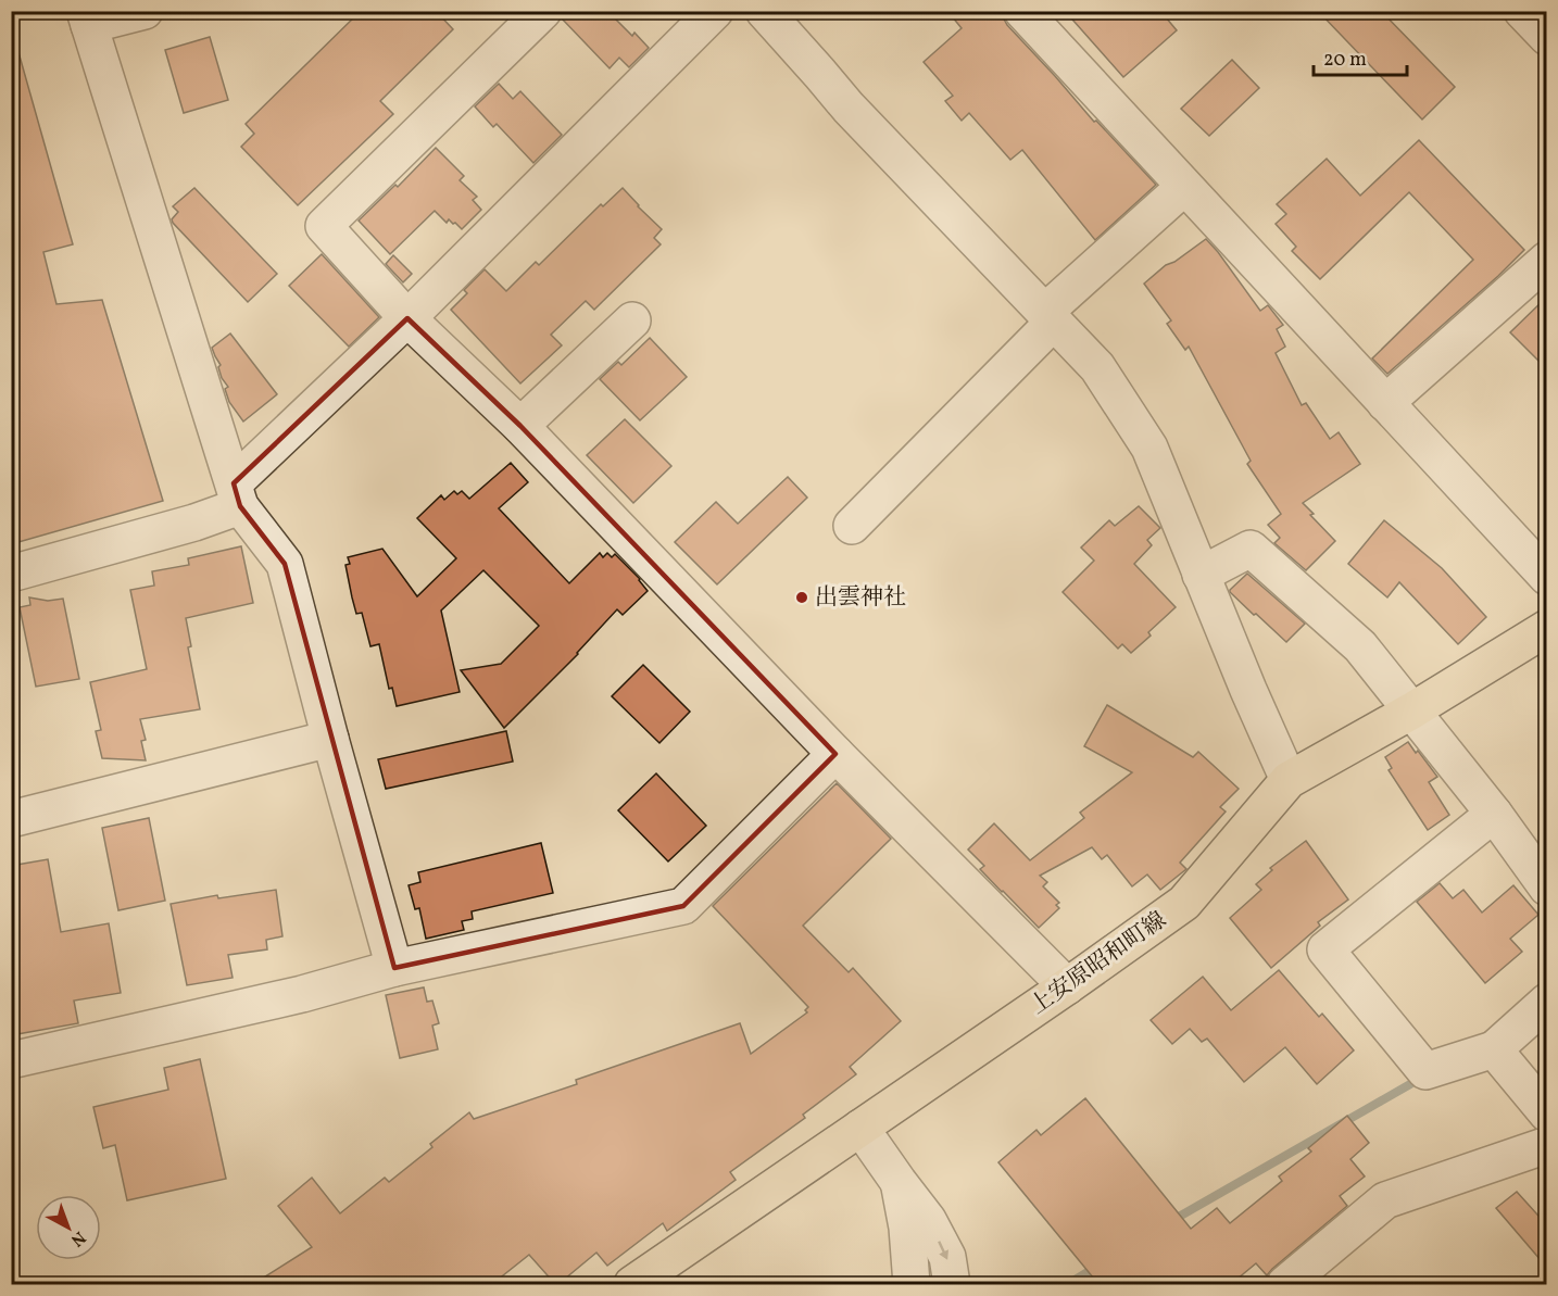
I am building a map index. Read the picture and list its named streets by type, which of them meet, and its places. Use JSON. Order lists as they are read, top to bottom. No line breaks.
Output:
{"streets":{"main road":["上安原昭和町線"]},"places":["出雲神社"],"scale_bar":"20 m","north":"bottom right"}
